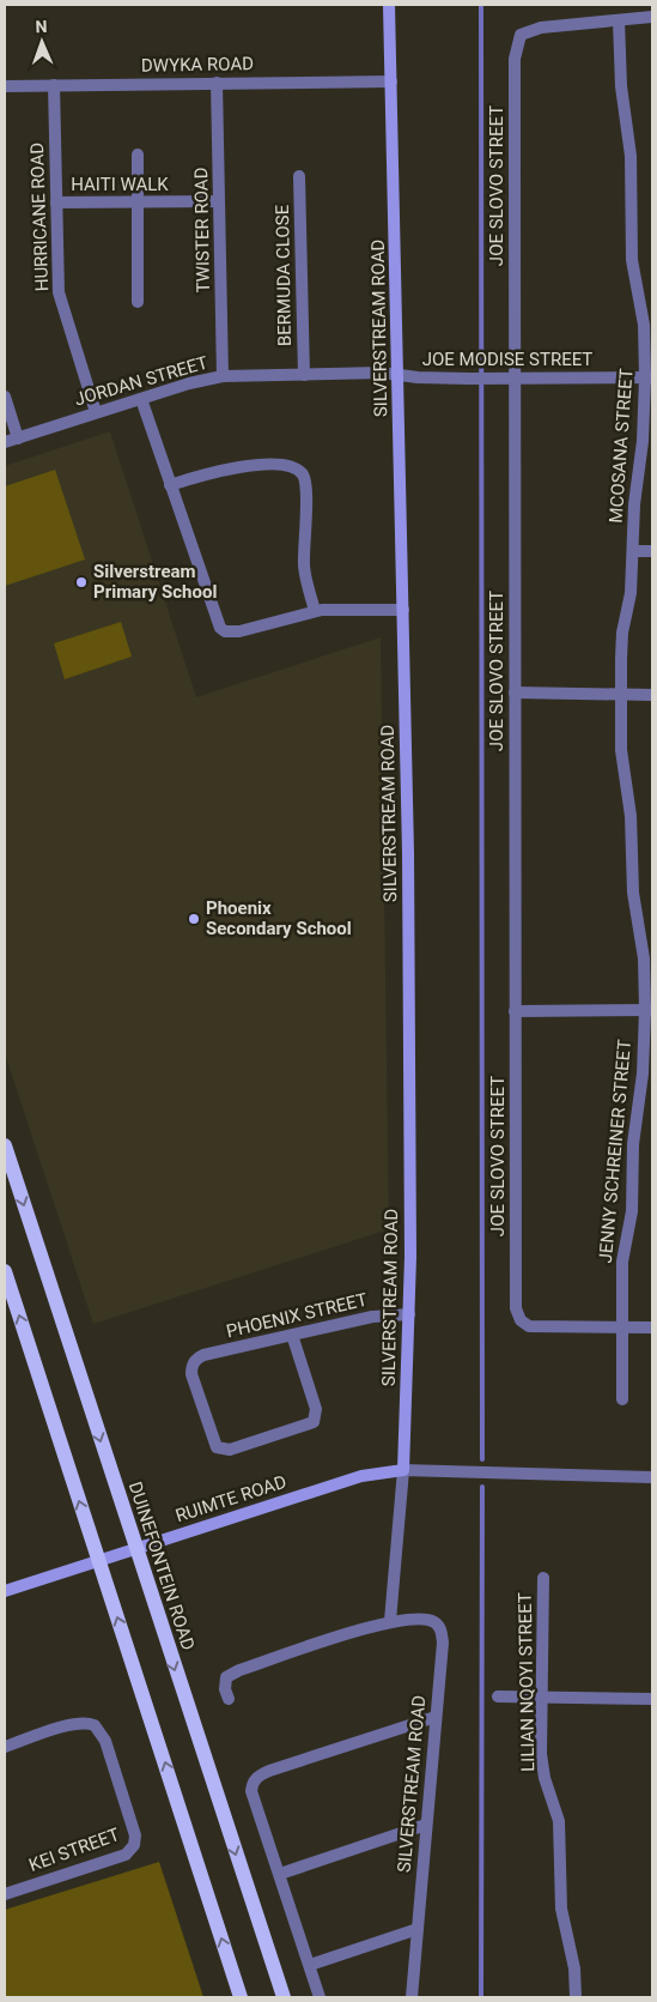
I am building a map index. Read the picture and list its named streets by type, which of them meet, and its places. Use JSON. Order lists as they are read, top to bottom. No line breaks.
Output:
{"streets":{"main road":["DUINEFONTEIN ROAD"],"street":["DWYKA ROAD","HAITI WALK","JOE SLOVO STREET","HURRICANE ROAD","TWISTER ROAD","BERMUDA CLOSE","SILVERSTREAM ROAD","JOE MODISE STREET","JORDAN STREET","MCOSANA STREET","JENNY SCHREINER STREET","PHOENIX STREET","RUIMTE ROAD","LILIAN NQOYI STREET","KEI STREET"]},"crossings":[["DWYKA ROAD","HURRICANE ROAD"],["DWYKA ROAD","TWISTER ROAD"],["DWYKA ROAD","SILVERSTREAM ROAD"],["HAITI WALK","HURRICANE ROAD"],["HAITI WALK","TWISTER ROAD"],["JOE SLOVO STREET","JOE MODISE STREET"],["JOE SLOVO STREET","MCOSANA STREET"],["JOE SLOVO STREET","JENNY SCHREINER STREET"],["HURRICANE ROAD","JORDAN STREET"],["TWISTER ROAD","JORDAN STREET"],["BERMUDA CLOSE","JORDAN STREET"],["SILVERSTREAM ROAD","JOE MODISE STREET"],["SILVERSTREAM ROAD","JORDAN STREET"],["SILVERSTREAM ROAD","PHOENIX STREET"],["SILVERSTREAM ROAD","RUIMTE ROAD"],["JOE MODISE STREET","JORDAN STREET"],["JOE MODISE STREET","MCOSANA STREET"],["MCOSANA STREET","JENNY SCHREINER STREET"],["RUIMTE ROAD","DUINEFONTEIN ROAD"]],"places":["Silverstream Primary School","Phoenix Secondary School"],"north":"top"}
